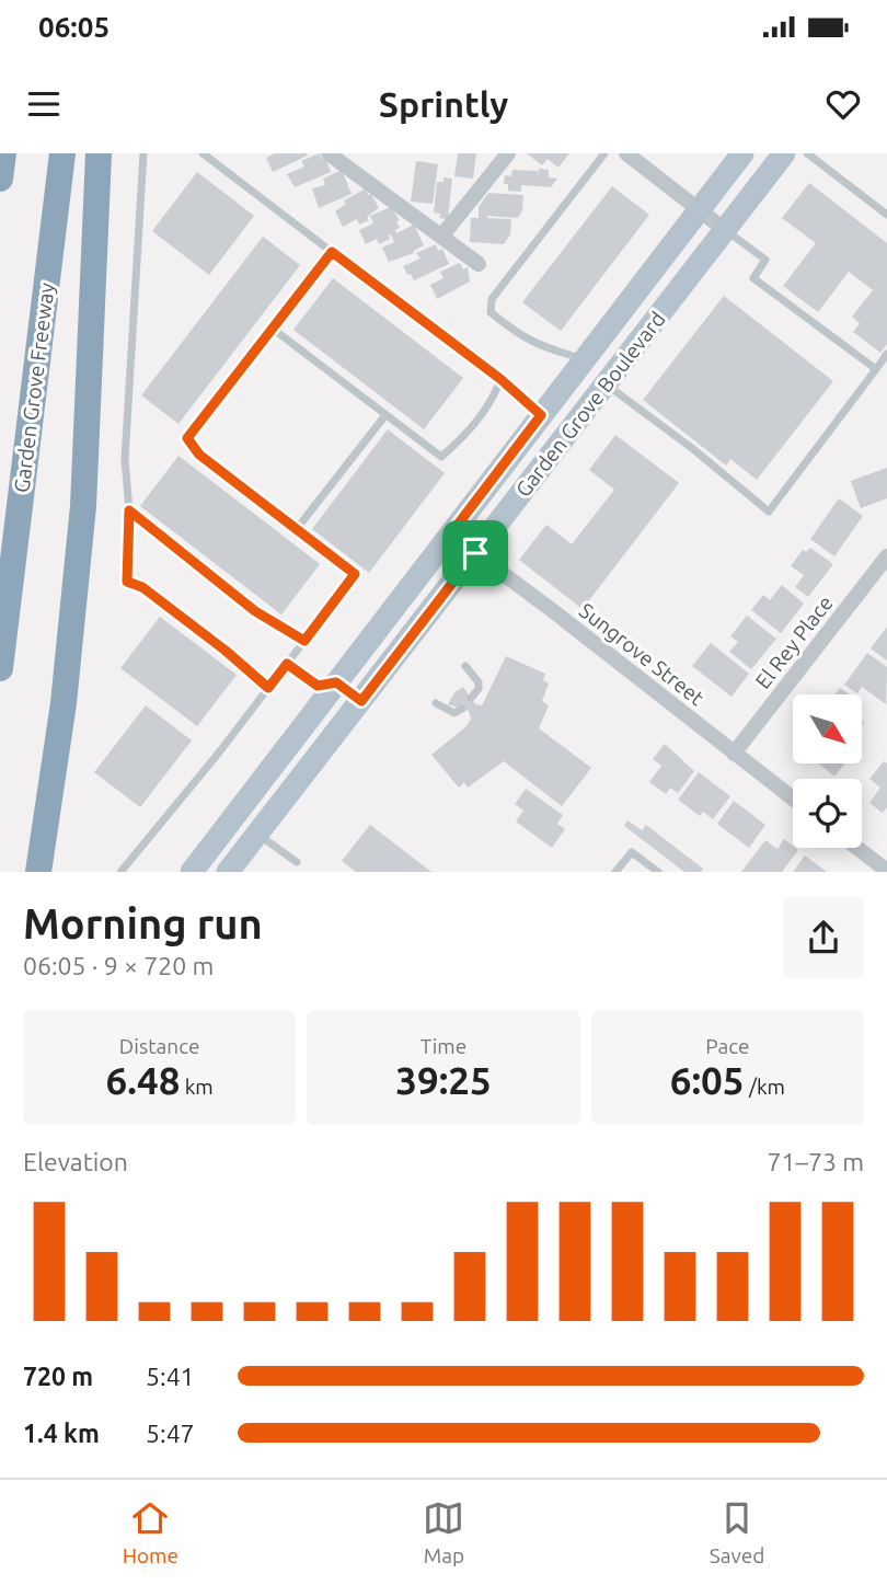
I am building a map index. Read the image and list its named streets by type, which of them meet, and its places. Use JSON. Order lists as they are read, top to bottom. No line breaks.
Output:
{"streets":{"highway":["Garden Grove Freeway"],"main road":["Garden Grove Boulevard"],"street":["El Rey Place","Sungrove Street"]},"crossings":[["Garden Grove Boulevard","Sungrove Street"],["El Rey Place","Sungrove Street"]],"north":"bottom right","page":{"status":"06:05","header":"Sprintly","heading":["Morning run","06:05 · 9 × 720 m"],"stats":[["Distance","6.48 km"],["Time","39:25"],["Pace","6:05 /km"]],"chart":["Elevation","71–73 m"],"list":[{"name":"720 m","note":"5:41"},{"name":"1.4 km","note":"5:47"}],"tabs":["Home","Map","Saved"]}}
